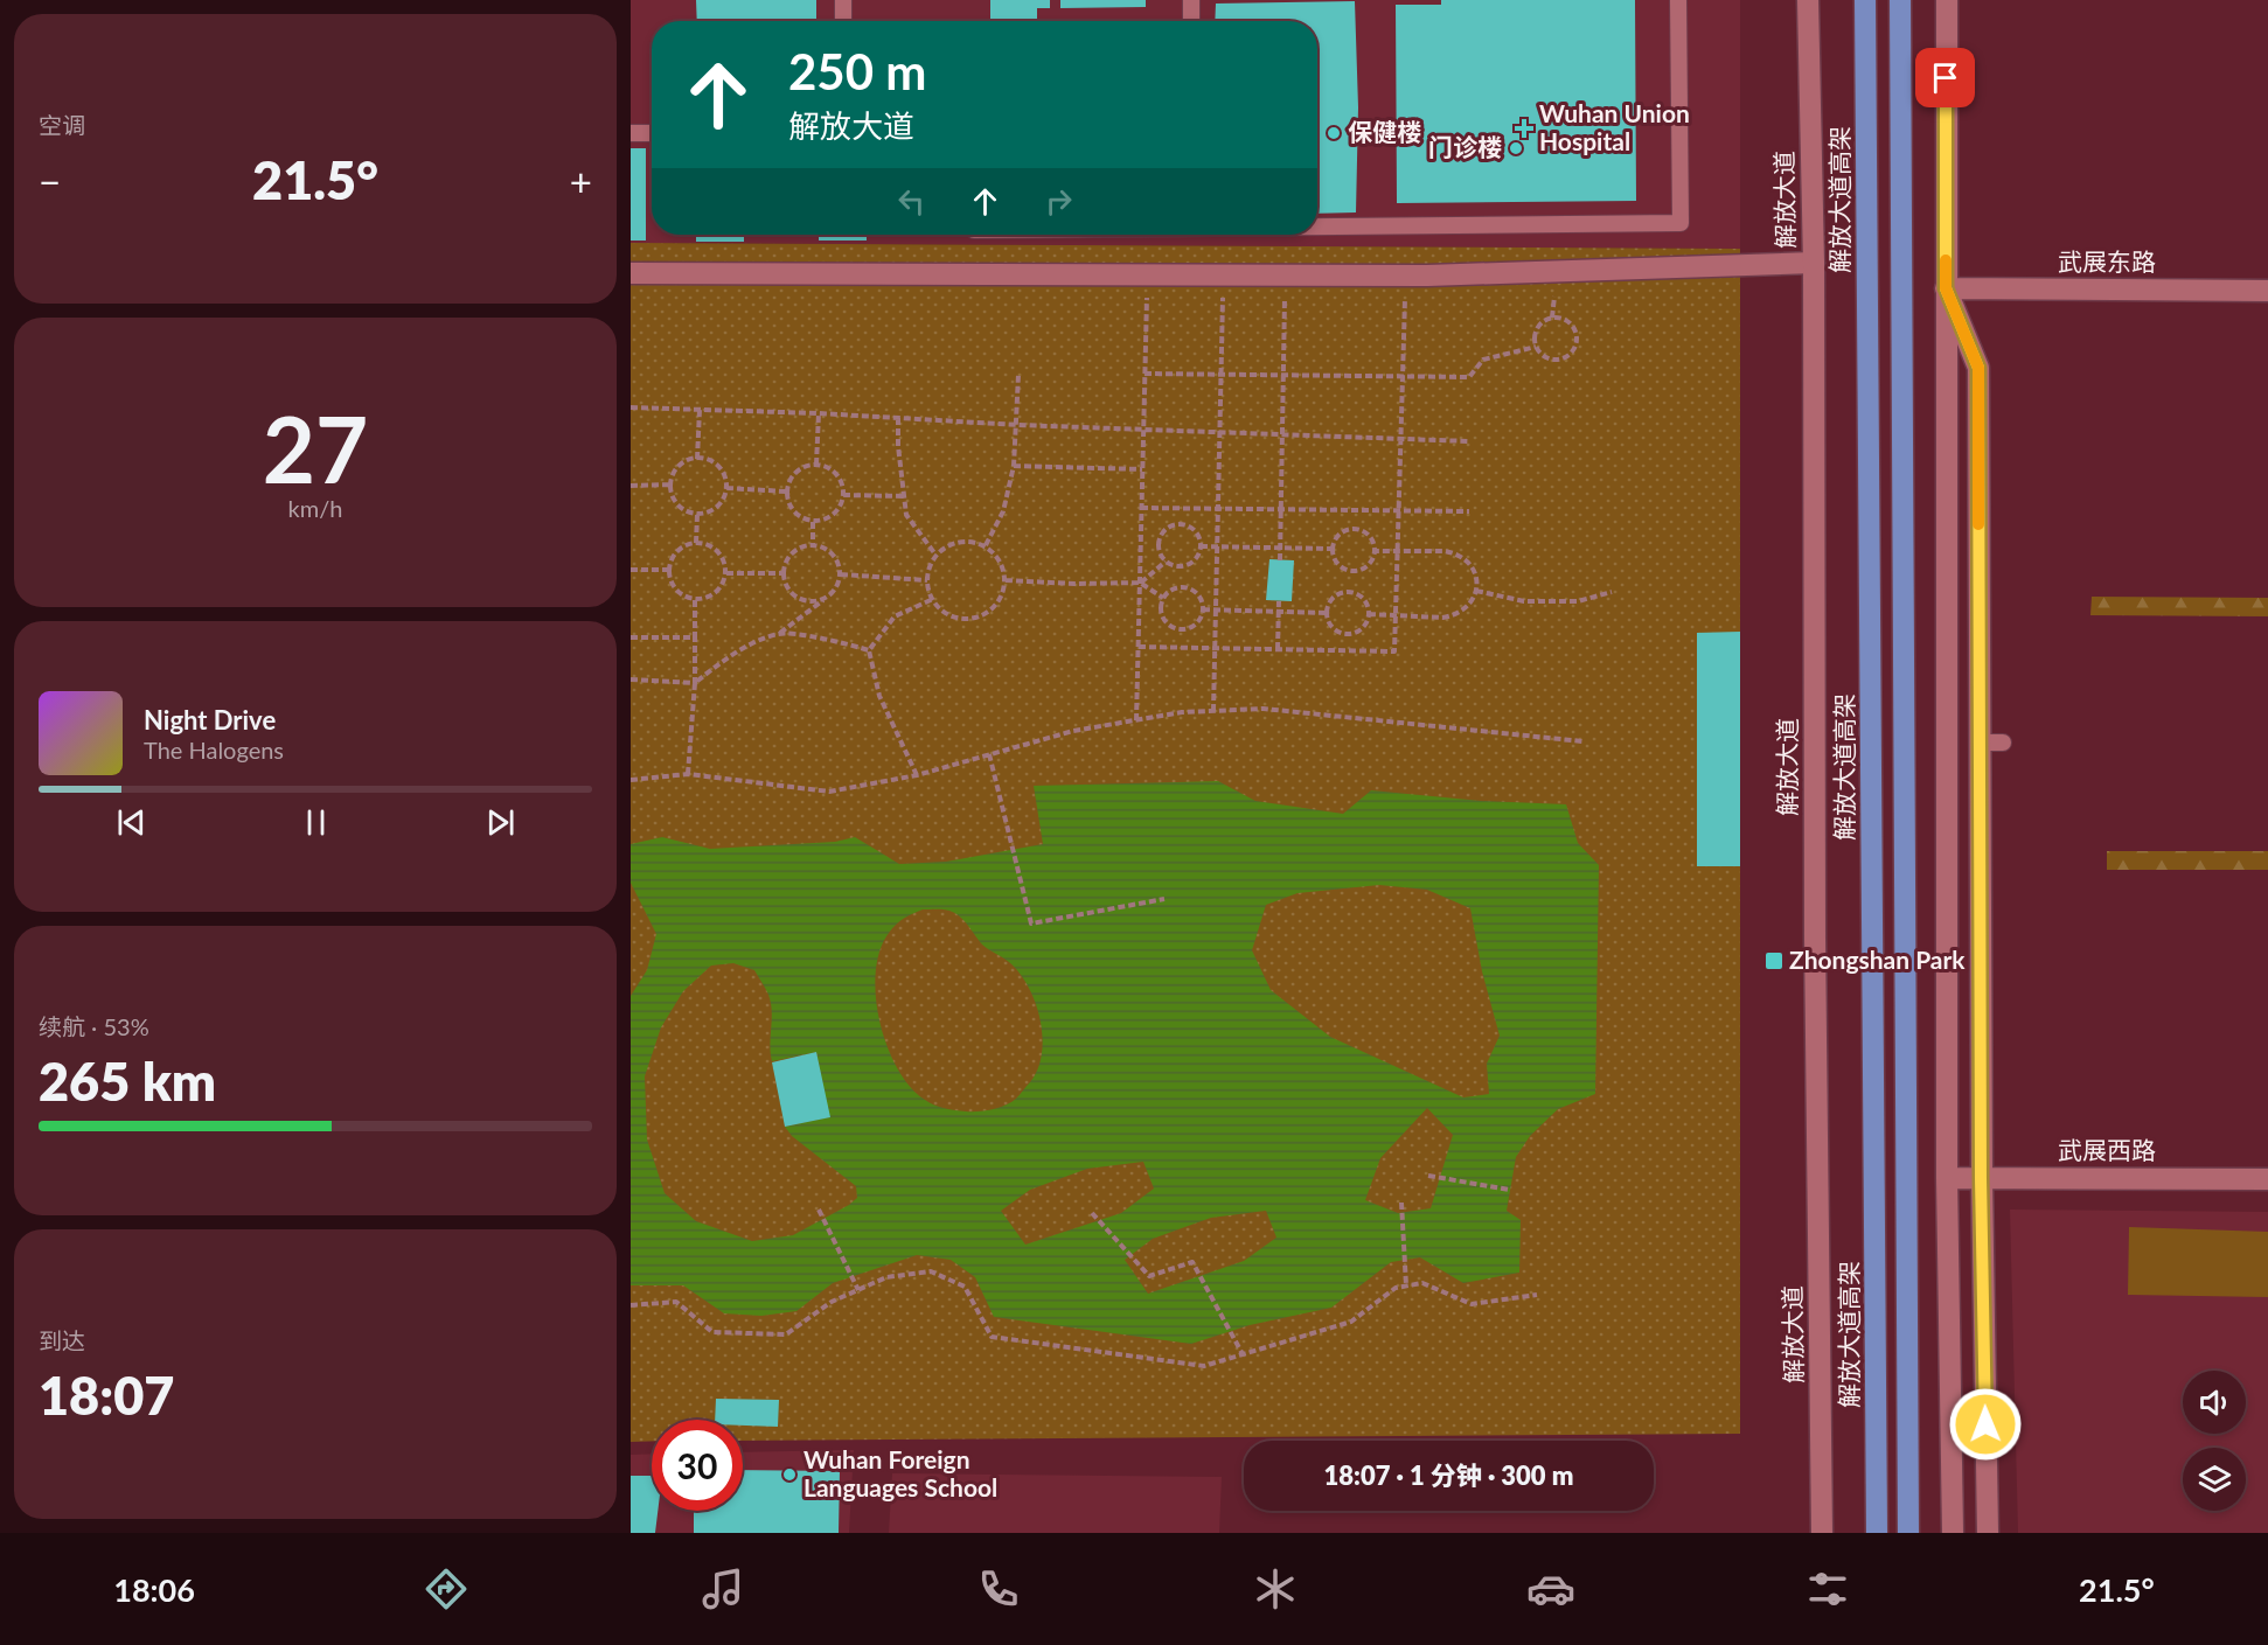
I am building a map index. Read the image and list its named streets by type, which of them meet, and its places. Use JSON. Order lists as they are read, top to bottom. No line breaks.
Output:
{"streets":{"main road":["解放大道高架"],"street":["解放大道","武展东路","武展西路"]},"places":{"health":["Wuhan Union Hospital"],"other":["保健楼","门诊楼","Wuhan Foreign Languages School"],"transit":["Zhongshan Park"]},"page":{"tile":["空调",["27","km/h"],["续航 · 53%","265 km"],["到达","18:07"]],"turn":["250 m","解放大道"],"heat":["−","21.5°","+"],"song":["Night Drive","The Halogens"],"limit":"30","trip":"18:07 · 1 分钟 · 300 m","tabs":["18:06","21.5°"]}}
